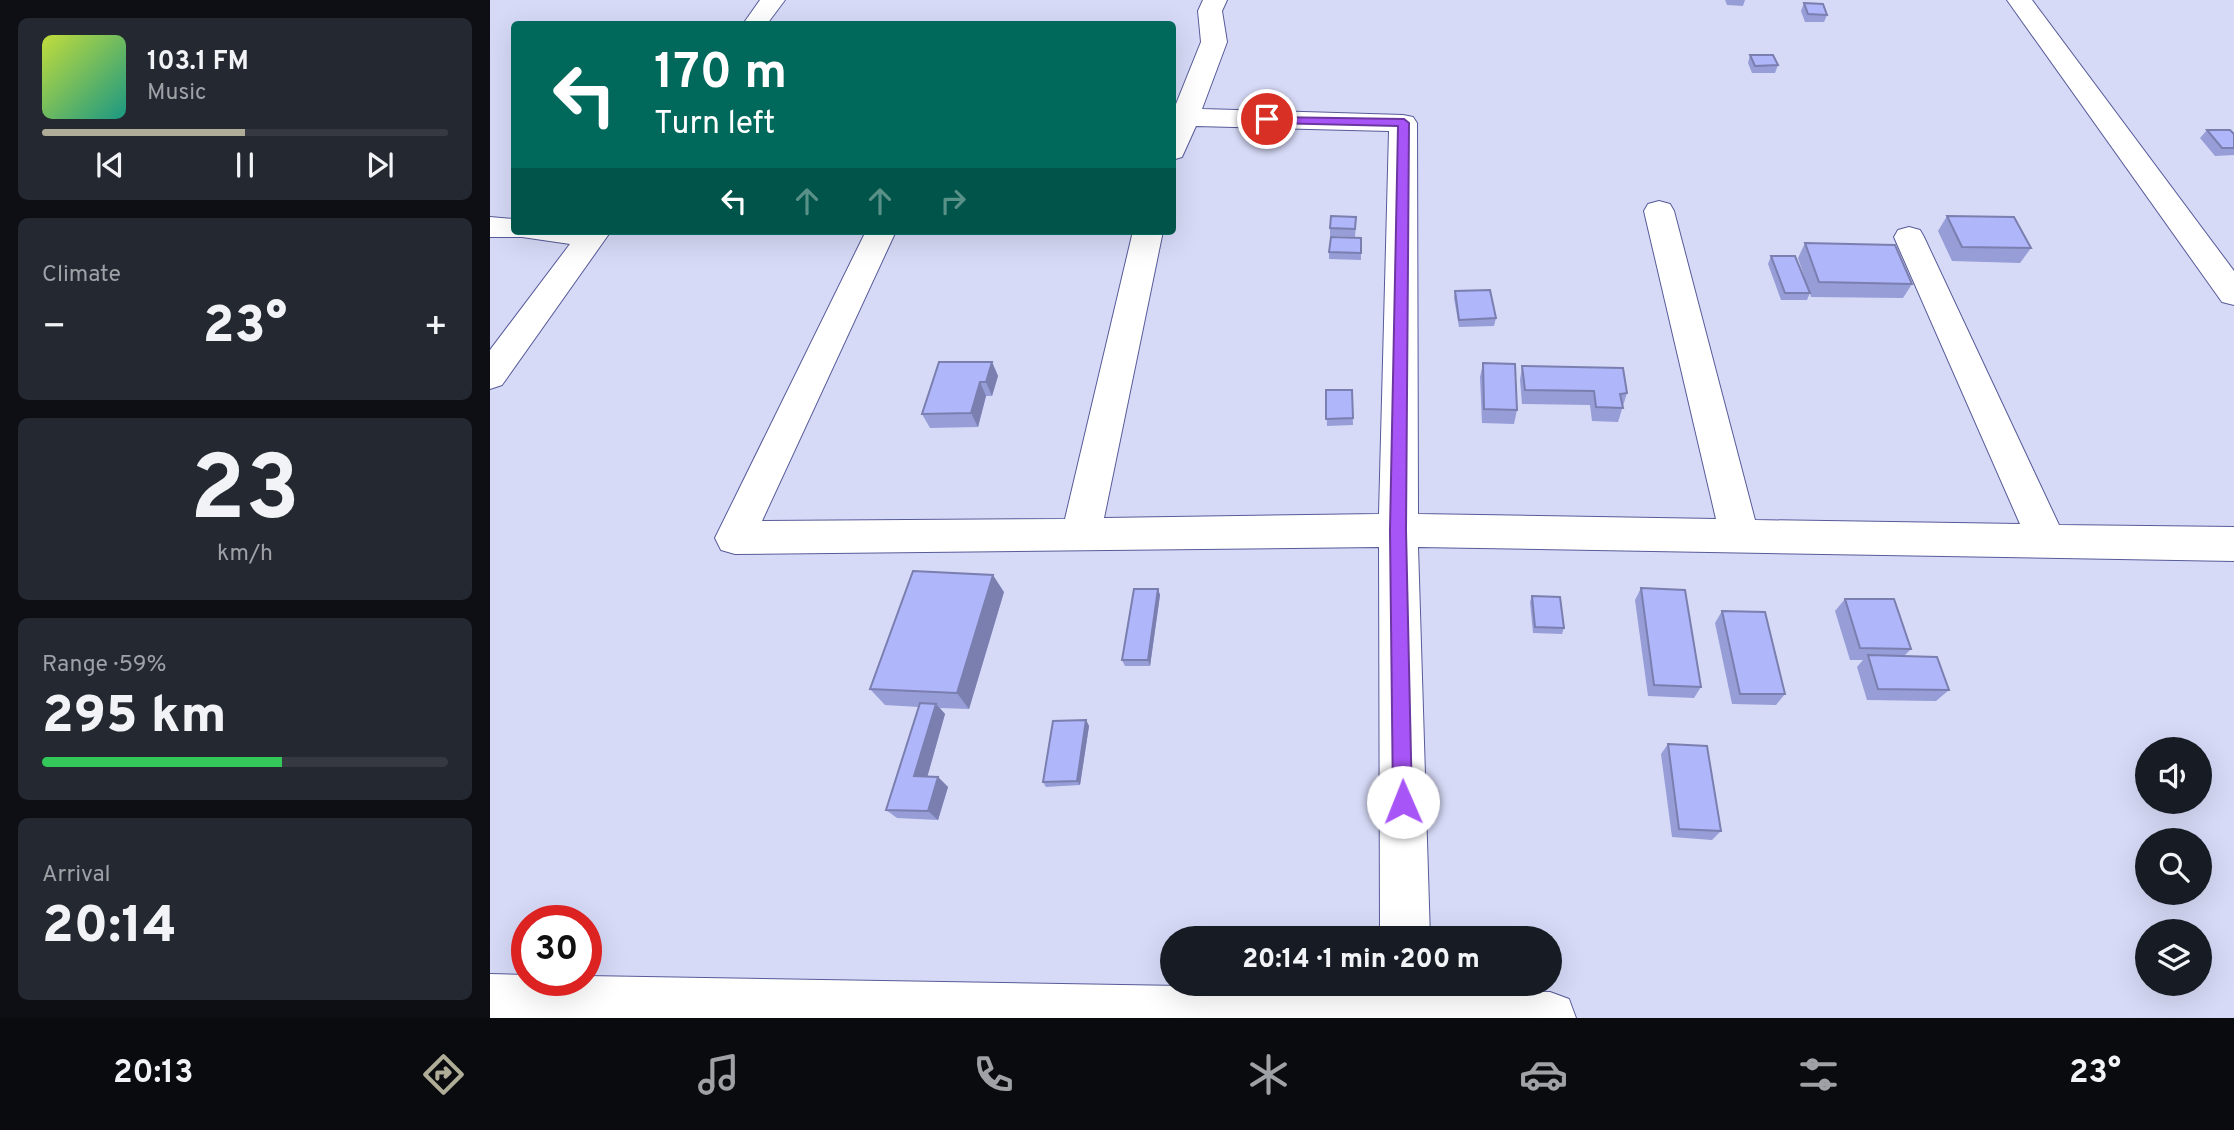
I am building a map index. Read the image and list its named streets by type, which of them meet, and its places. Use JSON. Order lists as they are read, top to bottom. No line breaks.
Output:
{"page":{"turn":["170 m","Turn left"],"song":["103.1 FM","Music"],"tile":["Climate",["23","km/h"],["Range · 59%","295 km"],["Arrival","20:14"]],"heat":["−","23°","+"],"limit":"30","trip":"20:14 · 1 min · 200 m","tabs":["20:13","23°"]}}
